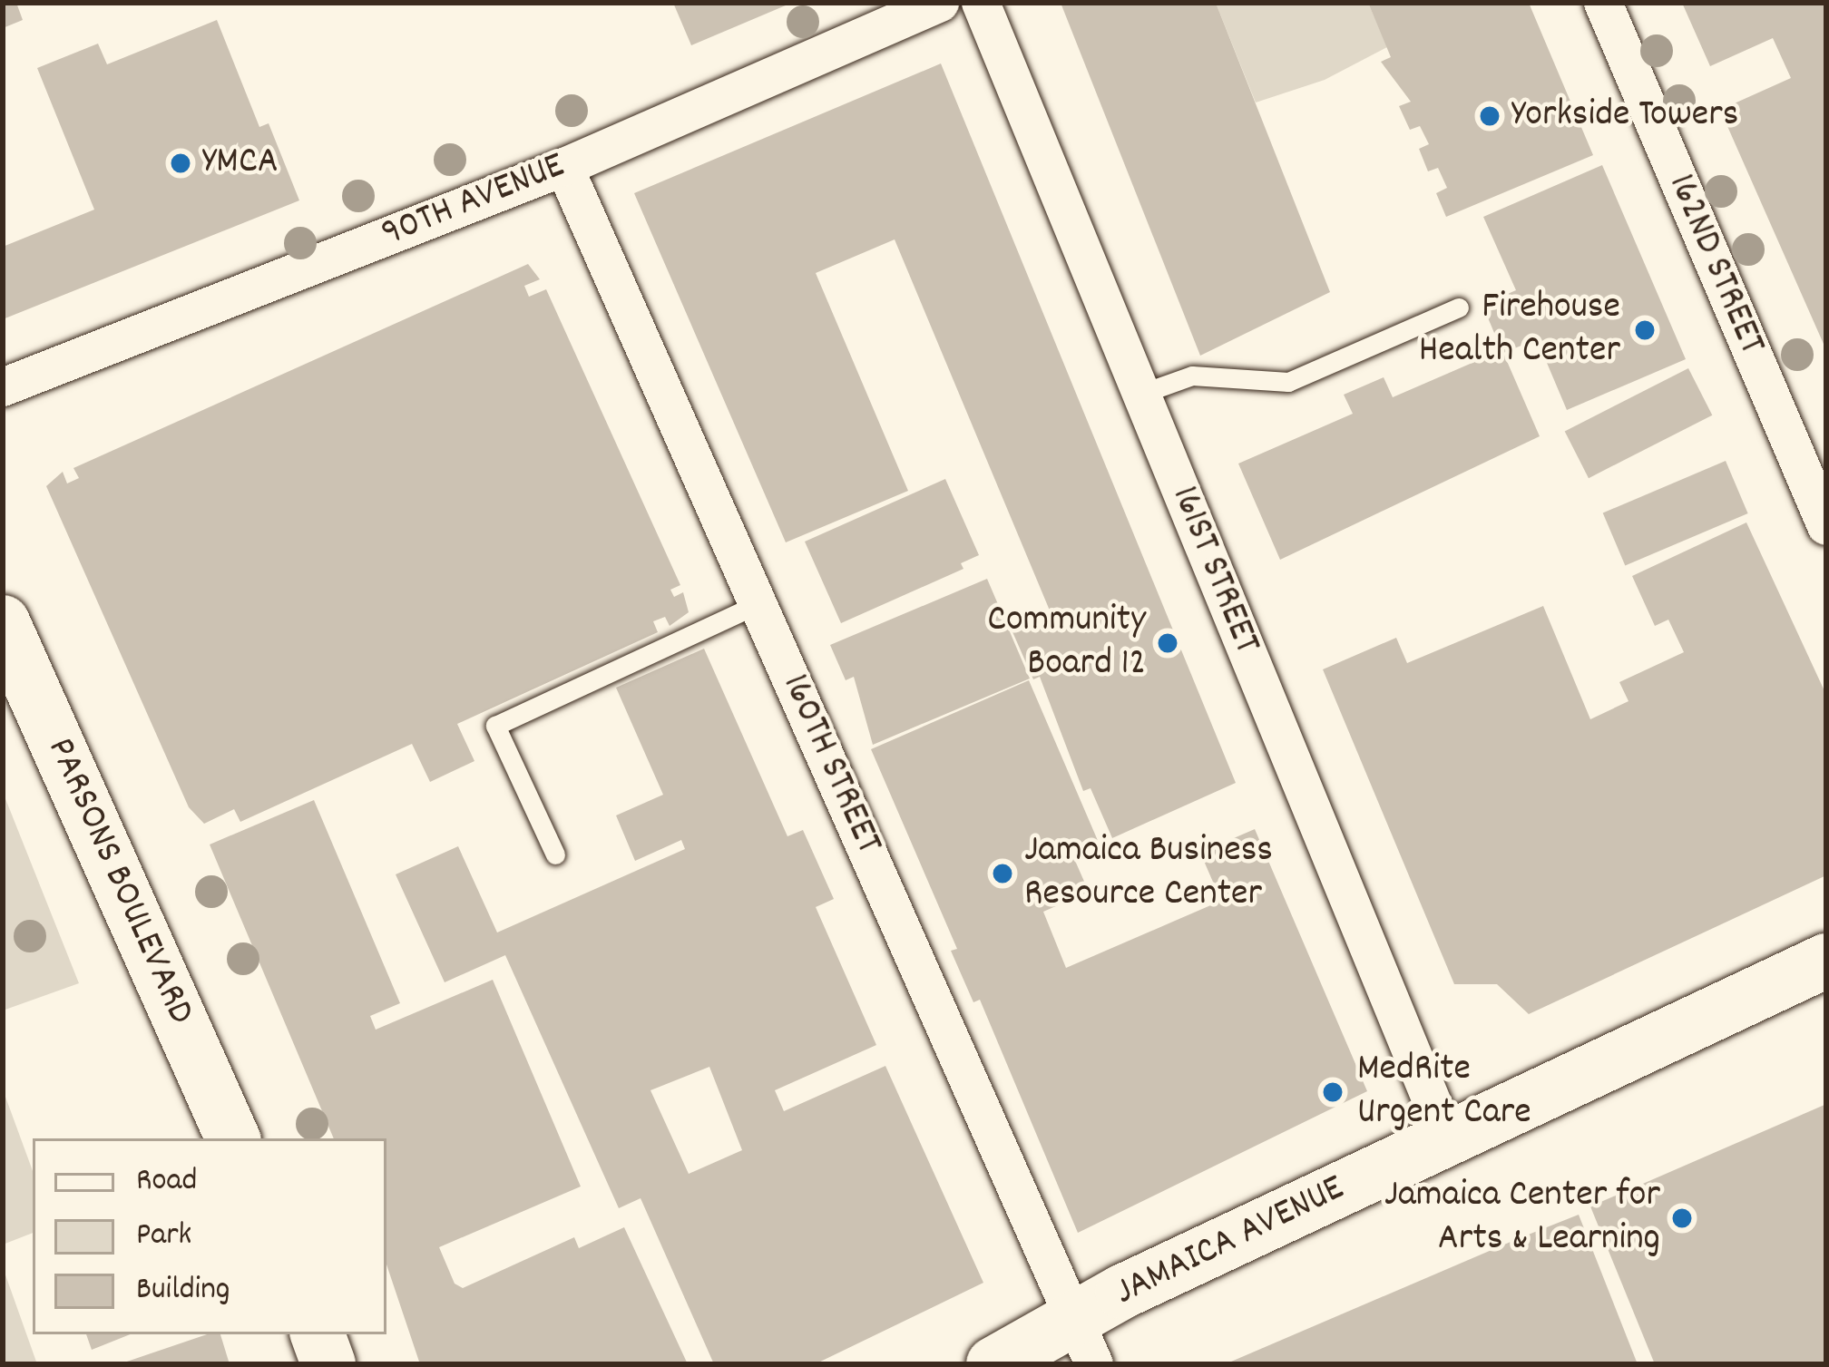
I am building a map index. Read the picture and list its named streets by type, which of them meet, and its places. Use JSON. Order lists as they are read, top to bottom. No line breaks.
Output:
{"streets":{"main road":["PARSONS BOULEVARD","JAMAICA AVENUE"],"street":["90TH AVENUE","162ND STREET","161ST STREET","160TH STREET"]},"crossings":[["90TH AVENUE","160TH STREET"],["161ST STREET","JAMAICA AVENUE"],["160TH STREET","JAMAICA AVENUE"]],"places":["Yorkside Towers","YMCA","Firehouse Health Center","Community Board 12","Jamaica Business Resource Center","MedRite Urgent Care","Jamaica Center for Arts & Learning"],"legend":["Road","Park","Building"]}
